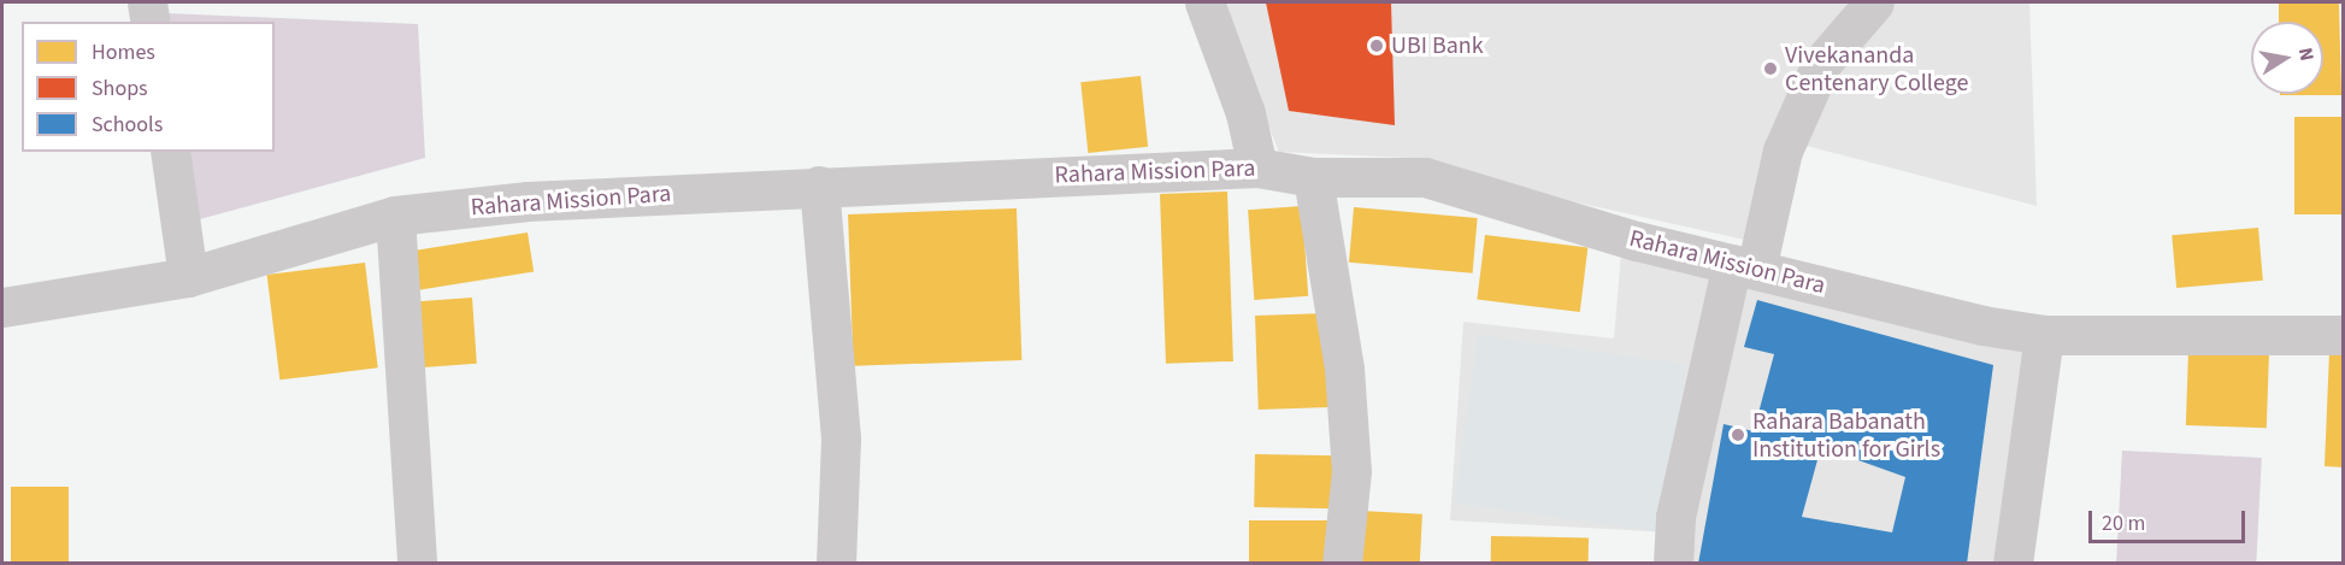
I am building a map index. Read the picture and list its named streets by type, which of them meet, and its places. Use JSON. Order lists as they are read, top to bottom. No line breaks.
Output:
{"streets":{"street":["Rahara Mission Para"]},"places":["UBI Bank","Vivekananda Centenary College","Rahara Babanath Institution for Girls"],"legend":["Homes","Shops","Schools"],"scale_bar":"20 m","north":"right"}
